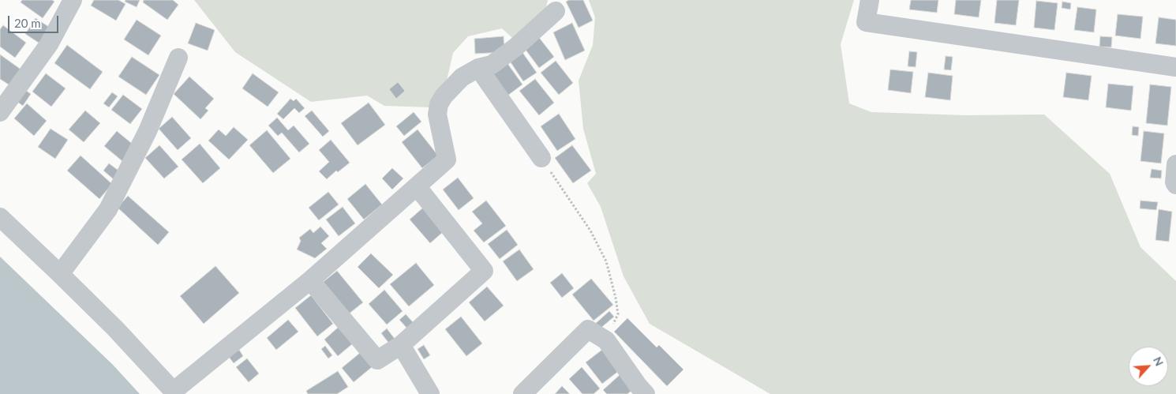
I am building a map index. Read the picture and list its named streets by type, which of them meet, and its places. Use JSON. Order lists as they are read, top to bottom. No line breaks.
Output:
{"scale_bar":"20 m","north":"top right"}
